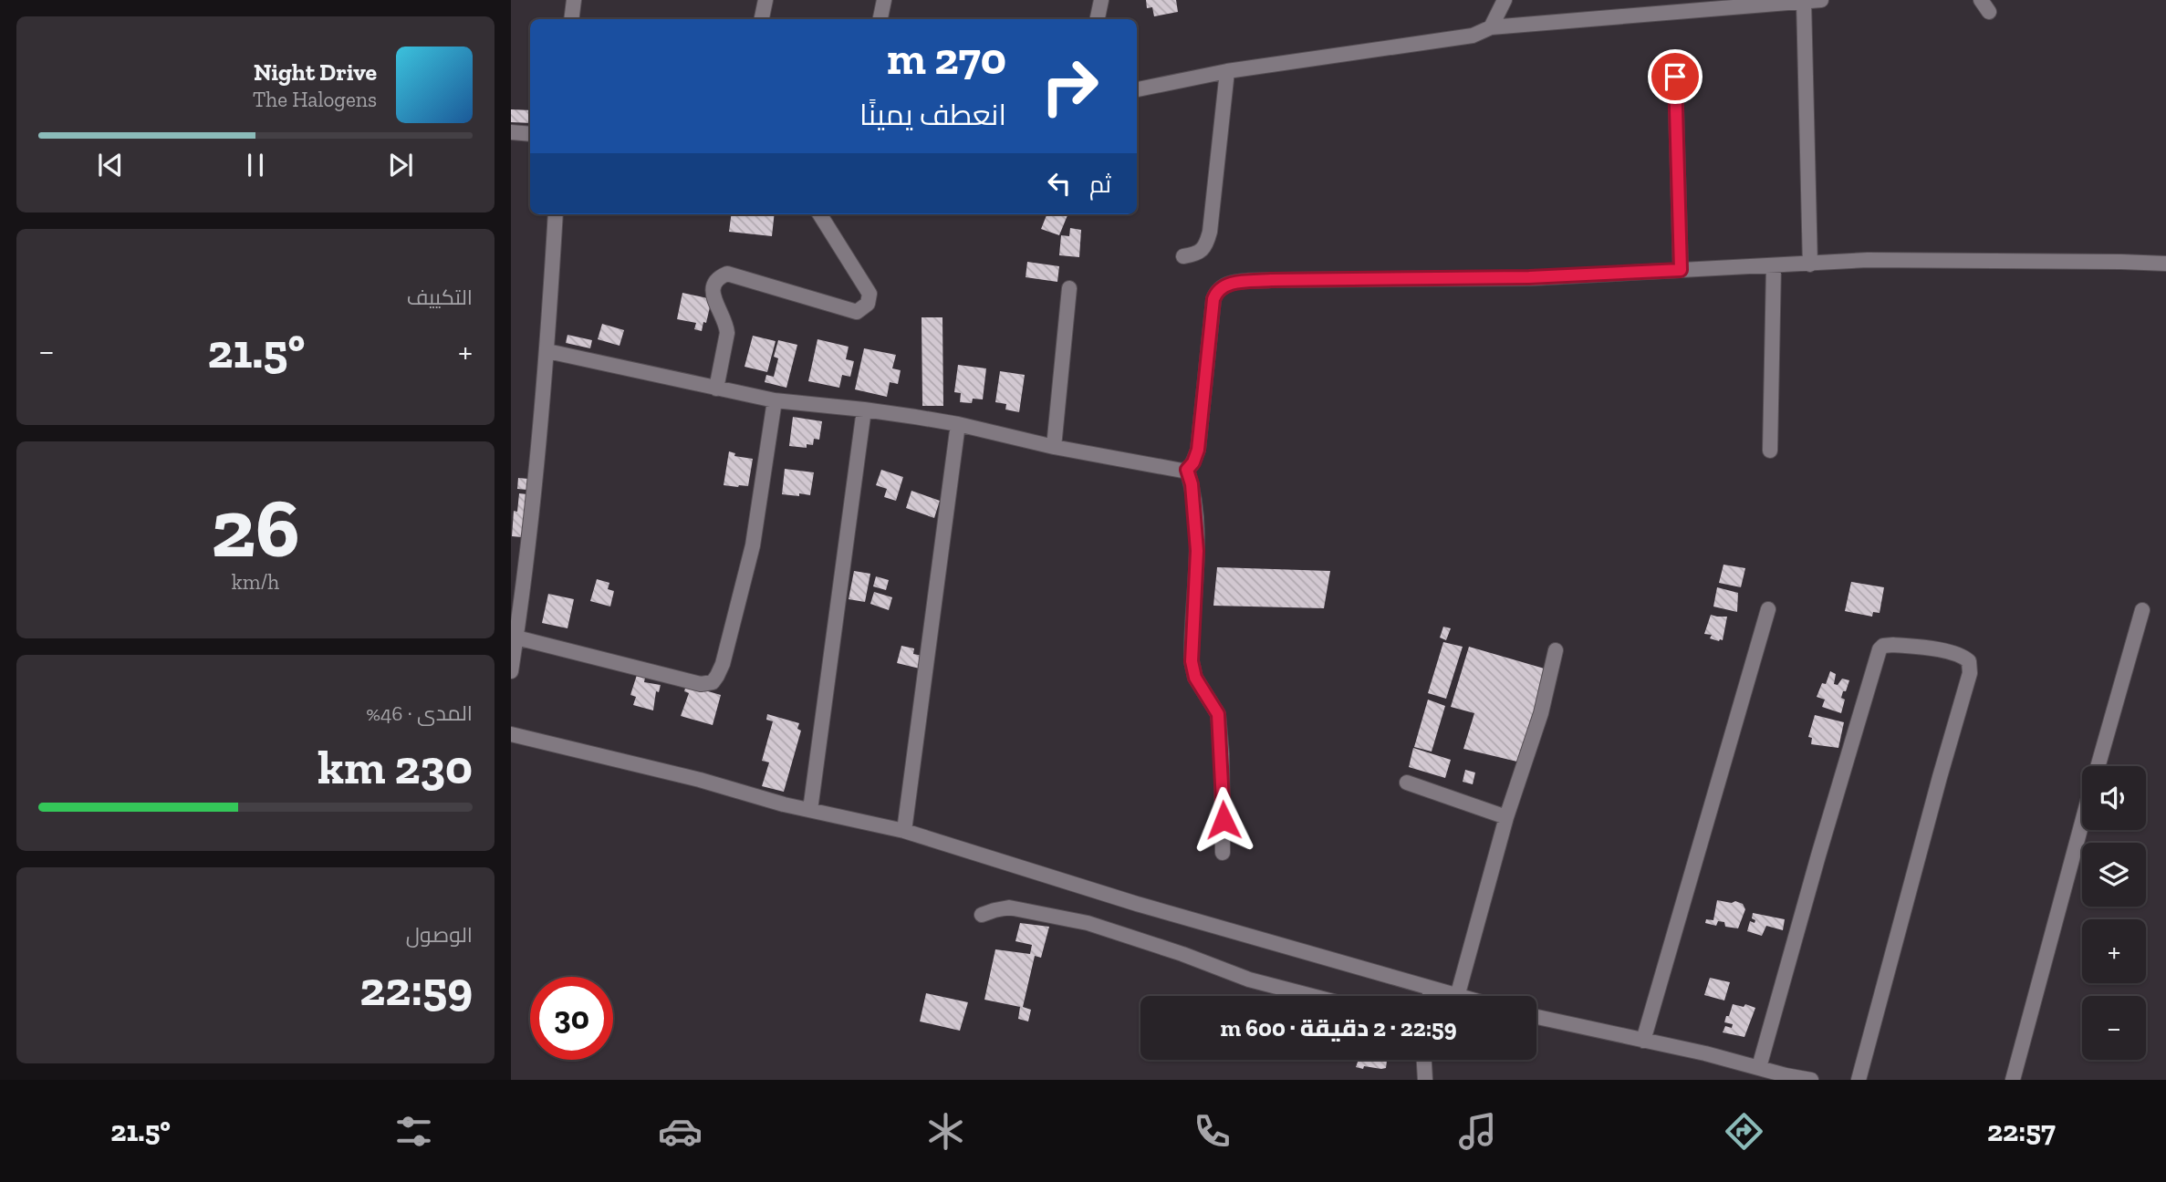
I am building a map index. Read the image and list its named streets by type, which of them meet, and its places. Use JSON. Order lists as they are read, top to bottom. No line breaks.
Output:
{"page":{"turn":["270 m","انعطف يمينًا"],"song":["Night Drive","The Halogens"],"then":"ثم","tile":["التكييف",["26","km/h"],["المدى · 46%","230 km"],["الوصول","22:59"]],"heat":["−","21.5°","+"],"map_buttons":["+","−"],"limit":"30","trip":"22:59 · 2 دقيقة · 600 m","tabs":["22:57","21.5°"]}}
